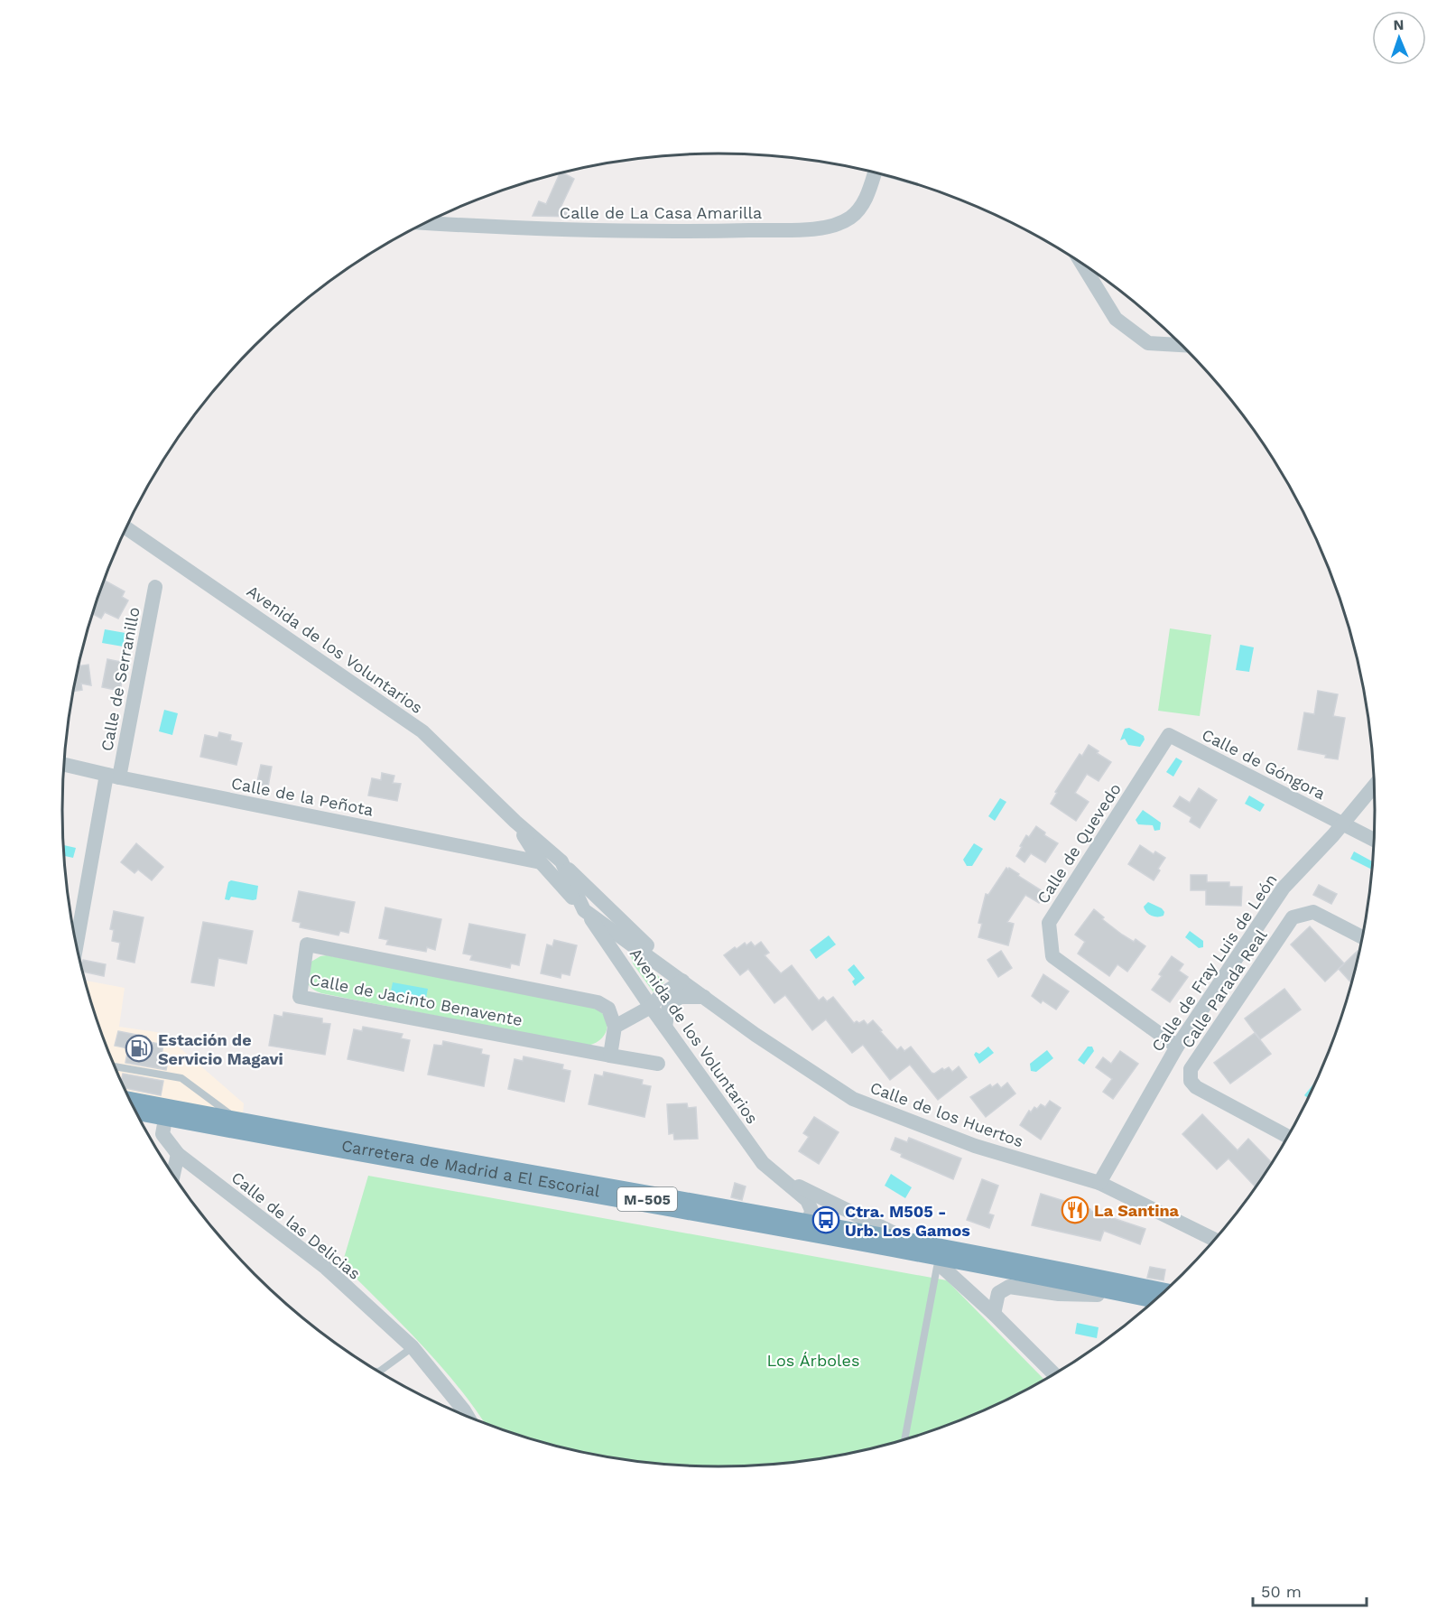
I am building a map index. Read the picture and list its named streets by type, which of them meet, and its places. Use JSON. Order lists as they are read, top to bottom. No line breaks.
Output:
{"streets":{"highway":["Carretera de Madrid a El Escorial","M-505"],"street":["Calle de La Casa Amarilla","Avenida de los Voluntarios","Calle de Serranillo","Calle de Góngora","Calle de la Peñota","Calle de Quevedo","Calle de Fray Luis de León","Calle Parada Real","Calle de Jacinto Benavente","Calle de los Huertos","Calle de las Delicias"]},"crossings":[["Avenida de los Voluntarios","Calle de la Peñota"],["Avenida de los Voluntarios","Calle de los Huertos"],["Avenida de los Voluntarios","Carretera de Madrid a El Escorial"],["Calle de Serranillo","Calle de la Peñota"],["Calle de Góngora","Calle de Quevedo"],["Calle de Góngora","Calle de Fray Luis de León"],["Calle de Quevedo","Calle de Fray Luis de León"],["Calle de Fray Luis de León","Calle de los Huertos"],["Carretera de Madrid a El Escorial","Calle de las Delicias"]],"parks":["Los Árboles"],"places":{"fuel station":["Estación de Servicio Magavi"],"restaurant":["La Santina"],"bus stop":["Ctra. M505 - Urb. Los Gamos"]},"scale_bar":"50 m","north":"top"}
